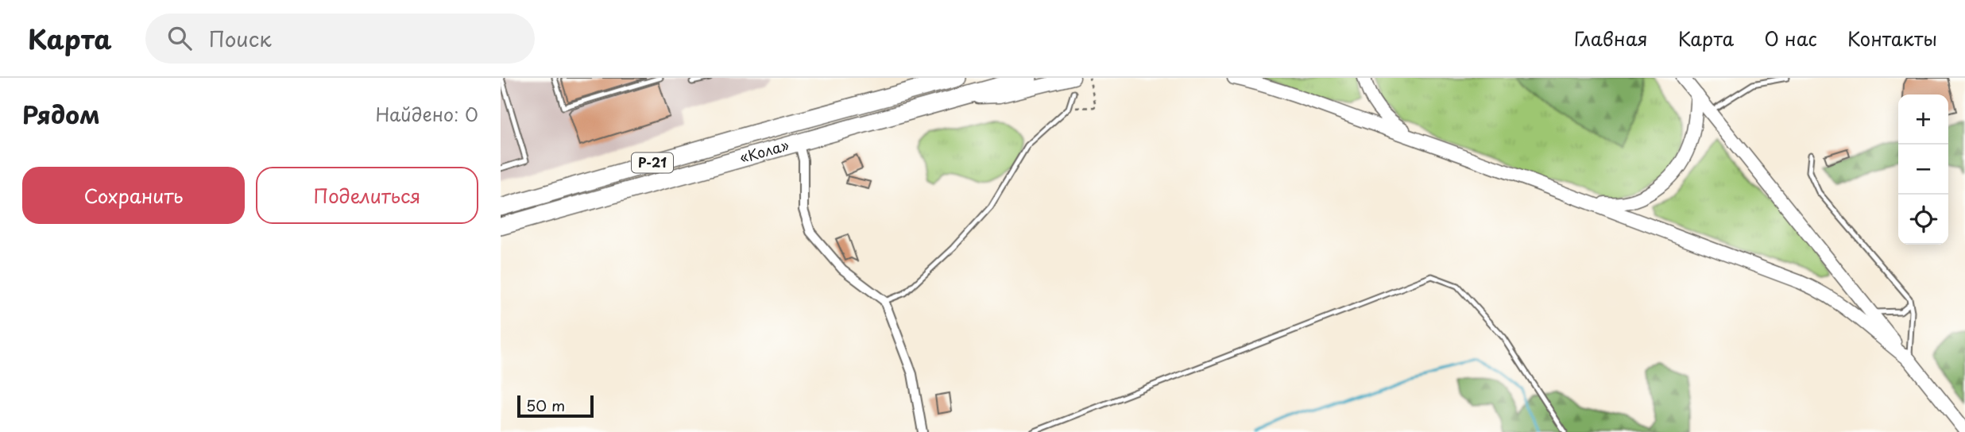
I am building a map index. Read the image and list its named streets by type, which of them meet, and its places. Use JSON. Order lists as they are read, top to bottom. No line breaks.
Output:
{"streets":{"highway":["«Кола»","Р-21"]},"scale_bar":"50 m","page":{"header":"Карта","search":"Поиск","nav":["Главная","Карта","О нас","Контакты"],"heading":["Рядом","Найдено: 0"],"map_buttons":["+","−"],"buttons":["Сохранить","Поделиться"],"scale":"50 m"}}
